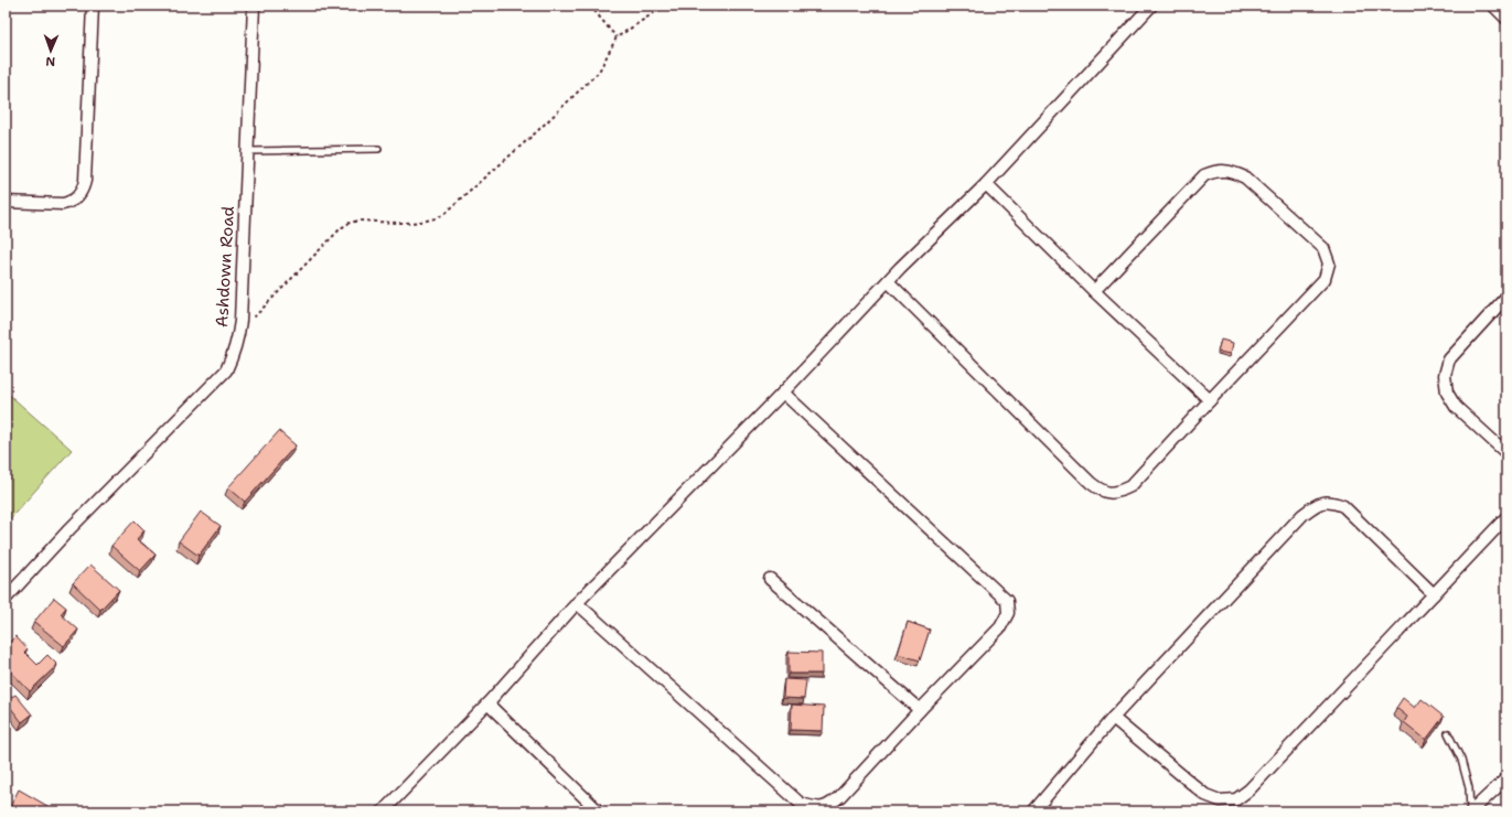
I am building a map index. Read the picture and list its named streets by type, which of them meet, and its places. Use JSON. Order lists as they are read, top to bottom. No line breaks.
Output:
{"streets":{"street":["Ashdown Road"]},"north":"bottom"}
